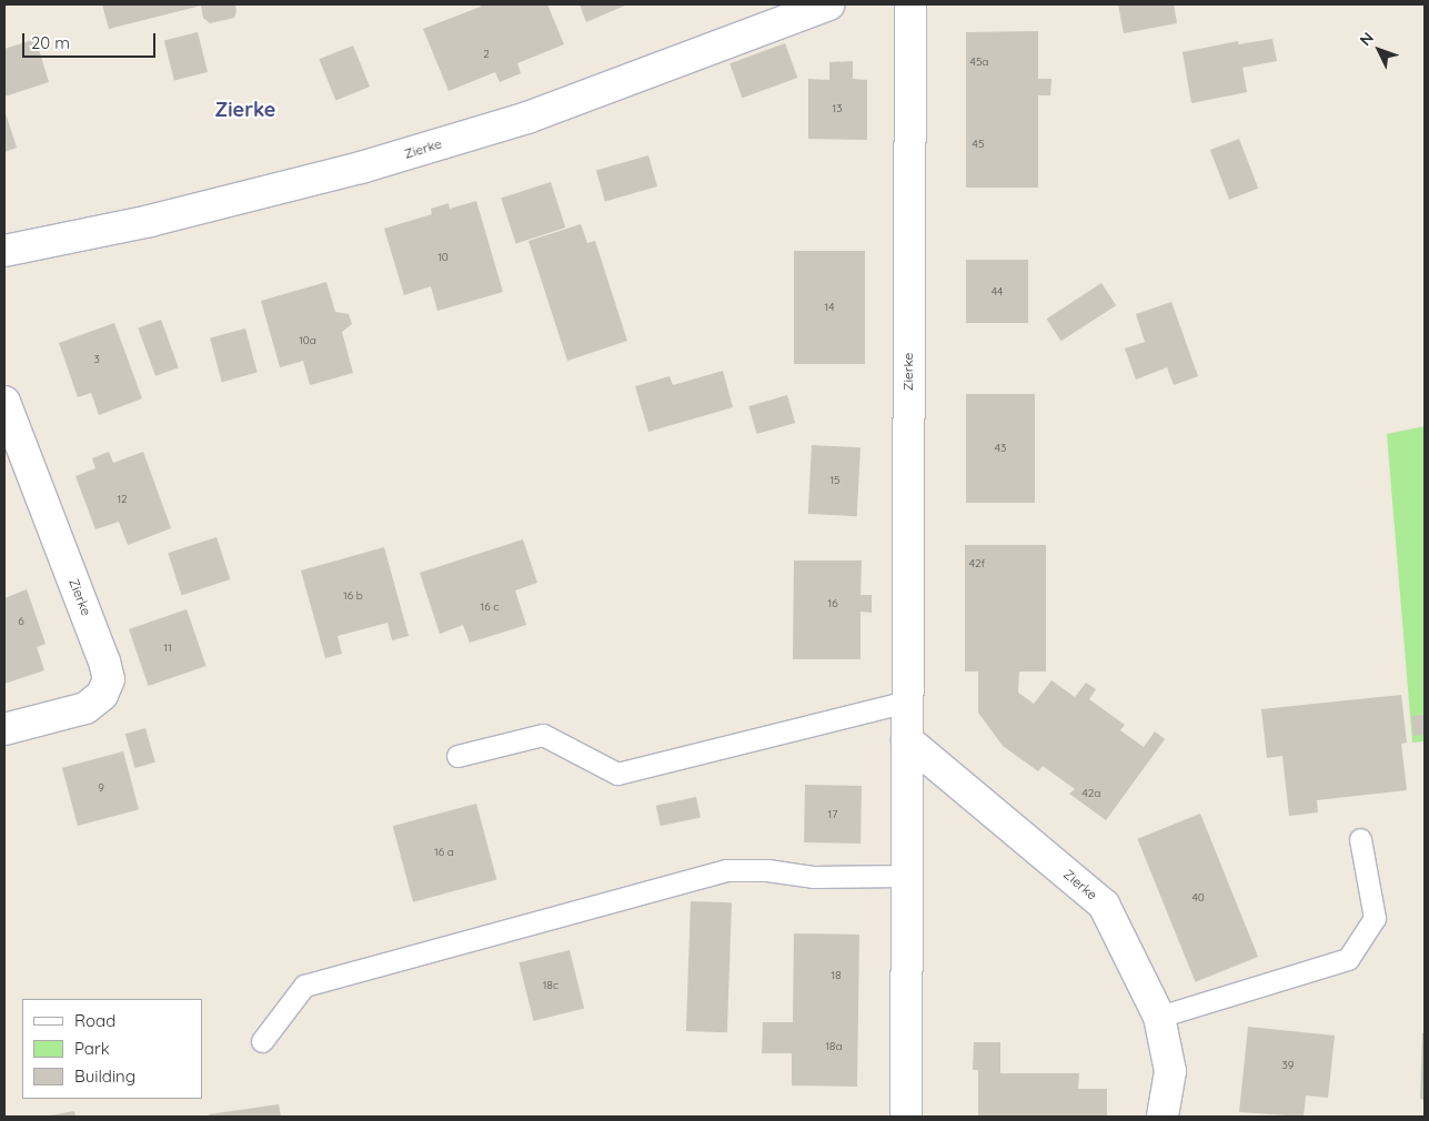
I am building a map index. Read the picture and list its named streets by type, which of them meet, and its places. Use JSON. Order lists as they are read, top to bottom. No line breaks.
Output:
{"streets":{"street":["Zierke"]},"districts":["Zierke"],"house_numbers":["2","45a","13","45","10","44","14","10a","3","43","15","12","42f","16 b","16","16 c","6","11","9","42a","17","16 a","40","18","18c","18a","39"],"legend":["Road","Park","Building"],"scale_bar":"20 m","north":"top left"}
